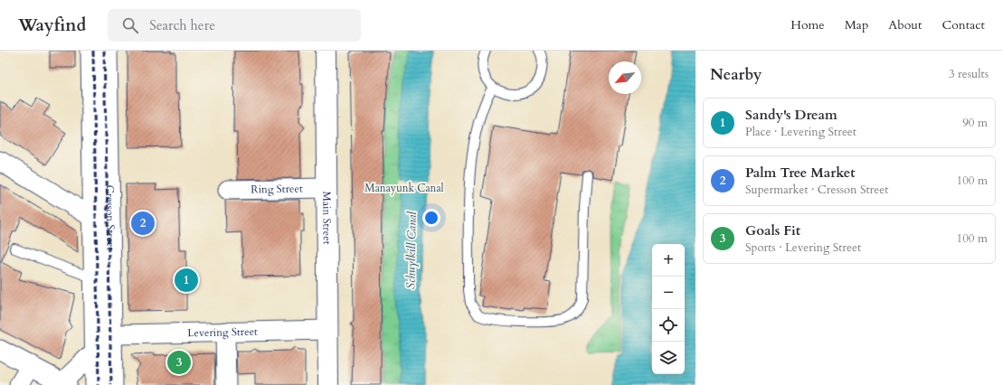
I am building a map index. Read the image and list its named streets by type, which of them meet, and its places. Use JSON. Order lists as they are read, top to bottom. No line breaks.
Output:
{"streets":{"street":["Ring Street","Cresson Street","Main Street","Levering Street"]},"crossings":[["Ring Street","Main Street"],["Main Street","Levering Street"]],"water":["Schuylkill Canal"],"parks":["Manayunk Canal"],"north":"bottom left","page":{"header":"Wayfind","search":"Search here","nav":["Home","Map","About","Contact"],"heading":["Nearby","3 results"],"list":[{"mark":"1","name":"Sandy's Dream","note":"Place · Levering Street","value":"90 m"},{"mark":"2","name":"Palm Tree Market","note":"Supermarket · Cresson Street","value":"100 m"},{"mark":"3","name":"Goals Fit","note":"Sports · Levering Street","value":"100 m"}],"pins":["2","1","3"],"map_buttons":["+","−"]}}
